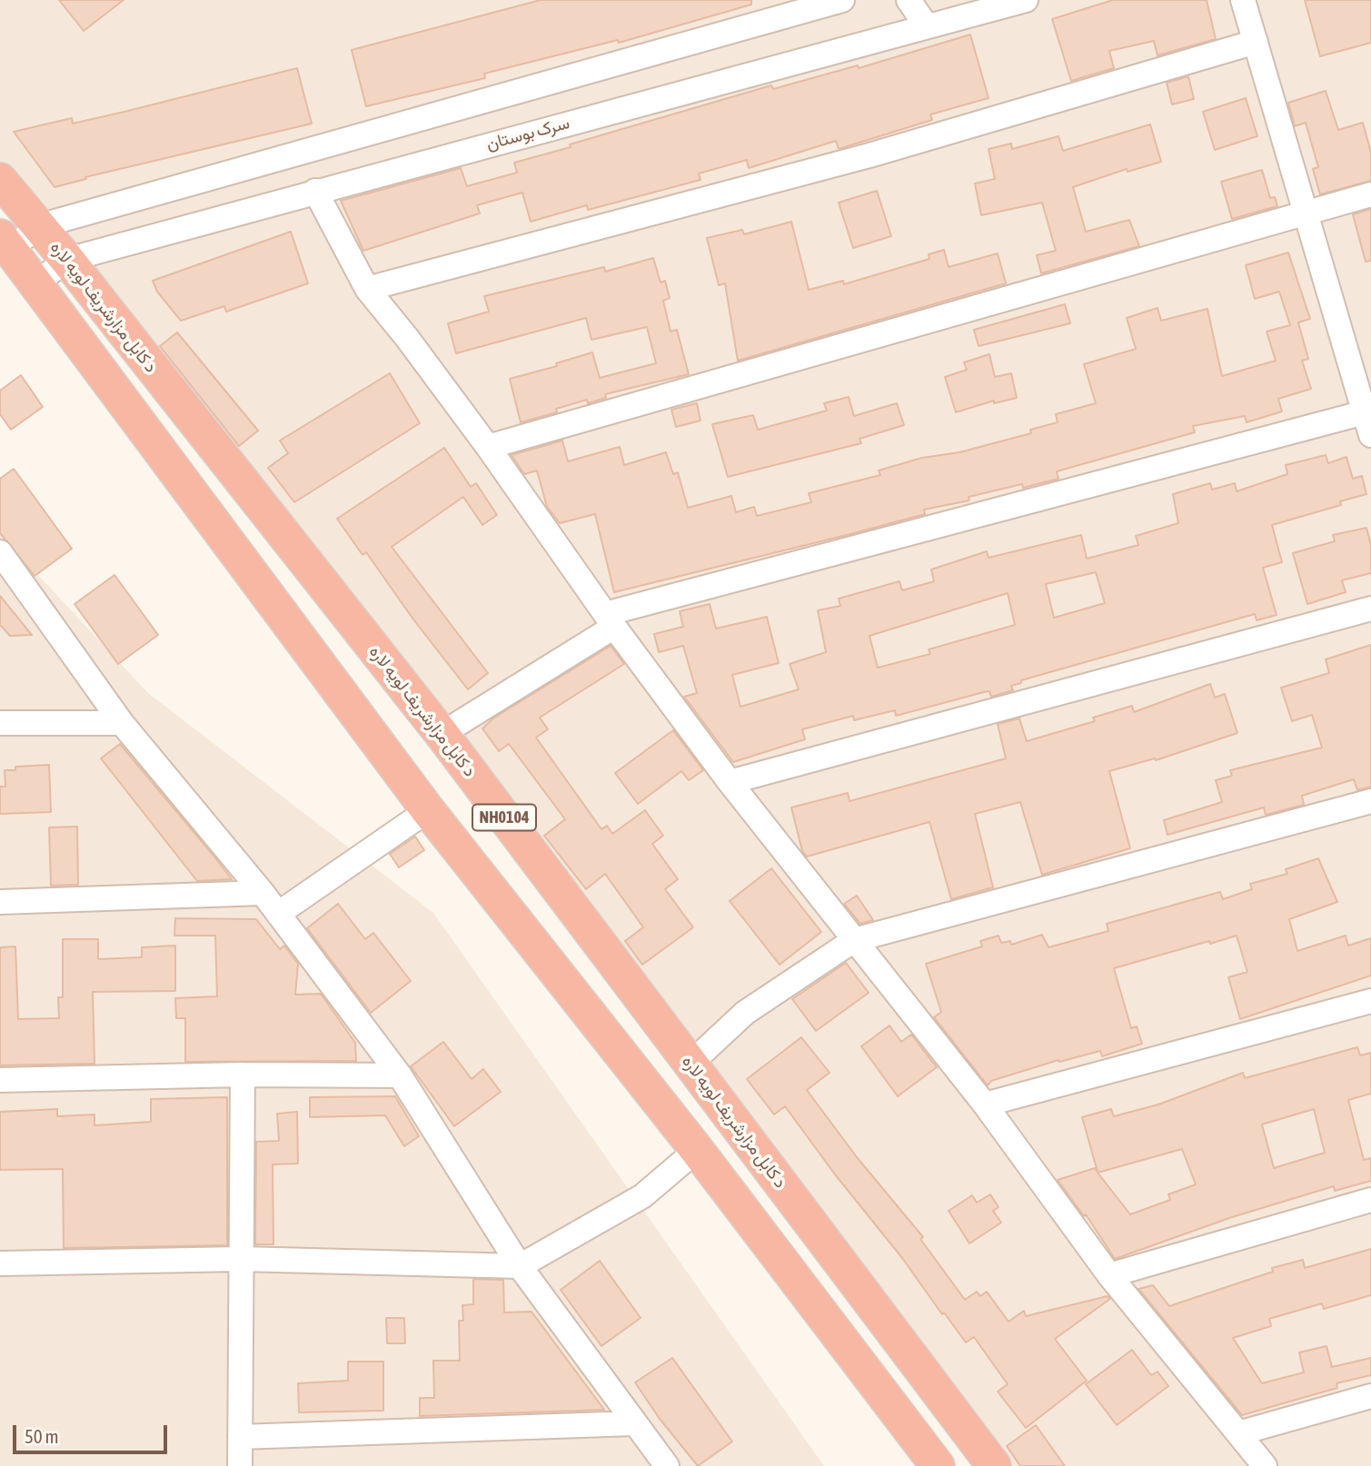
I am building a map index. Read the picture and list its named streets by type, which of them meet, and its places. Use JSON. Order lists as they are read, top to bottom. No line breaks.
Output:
{"streets":{"highway":["د کابل مزارشریف لویه لاره","NH0104"],"street":["سرک بوستان"]},"crossings":[["سرک بوستان","د کابل مزارشریف لویه لاره"],["سرک بوستان","NH0104"]],"scale_bar":"50 m"}
